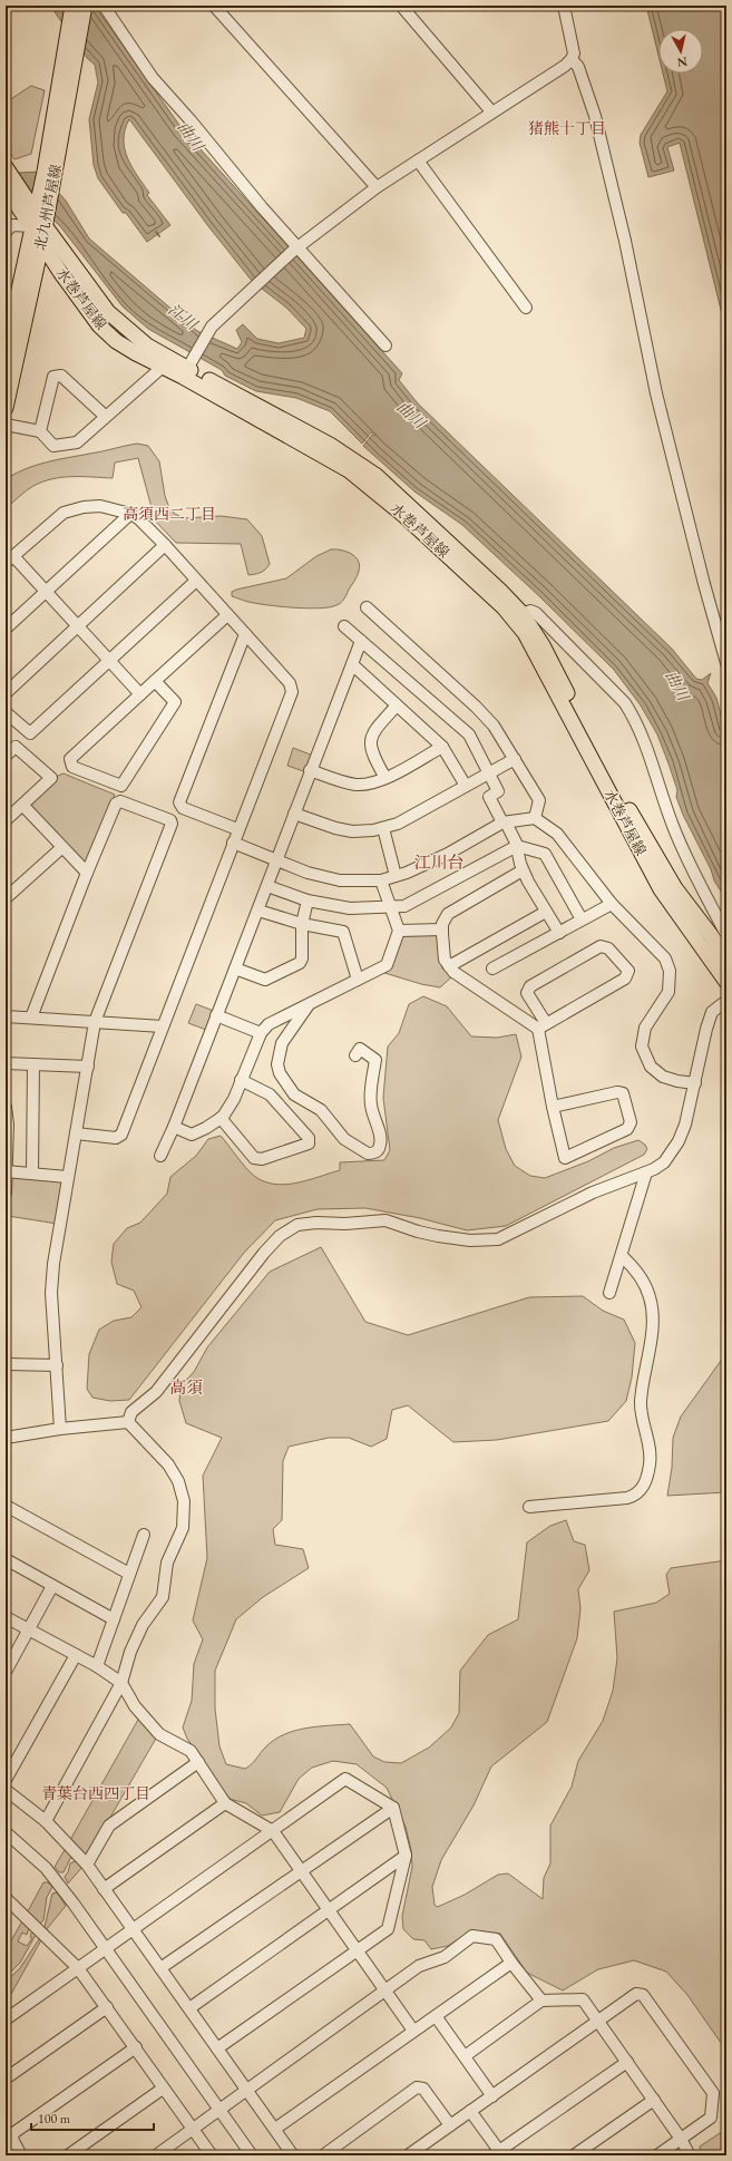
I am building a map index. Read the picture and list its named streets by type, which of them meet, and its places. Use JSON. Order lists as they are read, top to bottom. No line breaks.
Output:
{"streets":{"main road":["北九州芦屋線","水巻芦屋線"]},"crossings":[["北九州芦屋線","水巻芦屋線"]],"districts":["猪熊十丁目","高須西二丁目","江川台","高須","青葉台西四丁目"],"water":["曲川","江川"],"scale_bar":"100 m","north":"bottom"}
